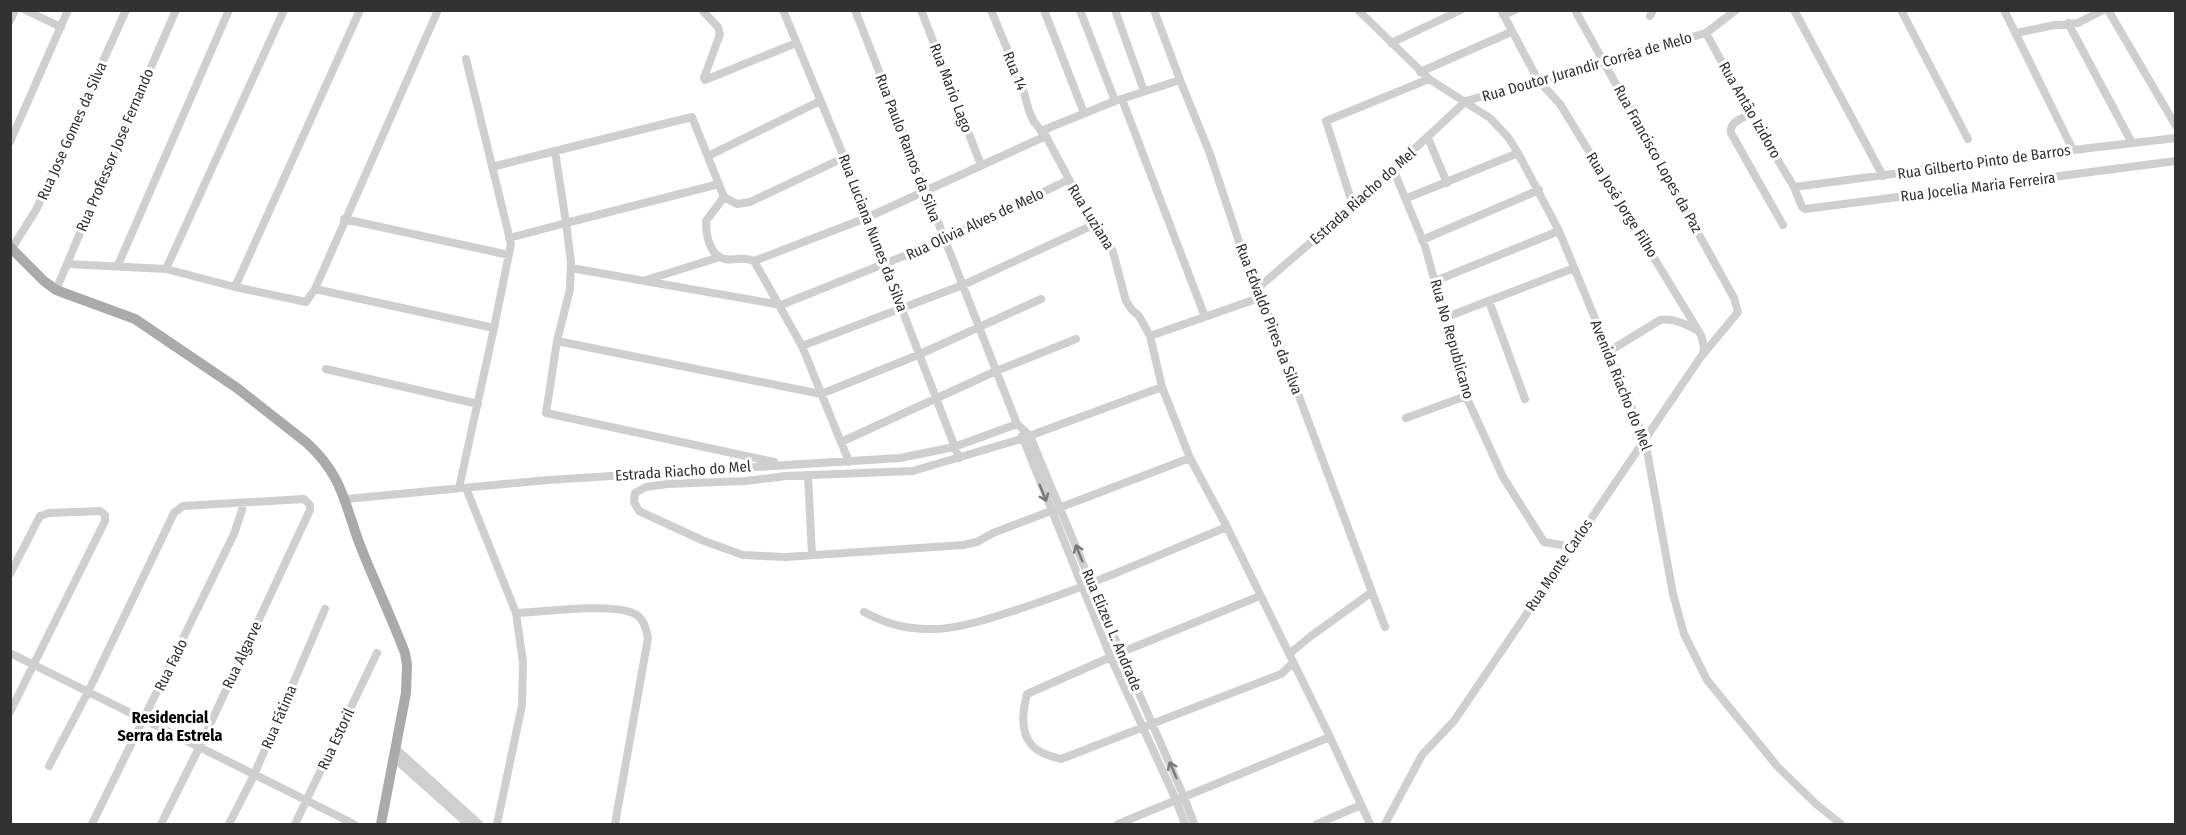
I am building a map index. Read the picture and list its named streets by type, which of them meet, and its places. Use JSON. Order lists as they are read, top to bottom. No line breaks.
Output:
{"streets":{"street":["Rua Doutor Jurandir Corrêa de Melo","Rua 14","Rua Mario Lago","Rua Antão Izidoro","Rua Jose Gomes da Silva","Rua Paulo Ramos da Silva","Rua Professor Jose Fernando","Rua Francisco Lopes da Paz","Rua Gilberto Pinto de Barros","Rua Jocelia Maria Ferreira","Estrada Riacho do Mel","Rua José Jorge Filho","Rua Luziana","Rua Olivia Alves de Melo","Rua Luciana Nunes da Silva","Rua Edvaldo Pires da Silva","Rua No Republicano","Avenida Riacho do Mel","Rua Monte Carlos","Rua Elizeu L. Andrade","Rua Algarve","Rua Fado","Rua Fátima","Rua Estoril"]},"crossings":[["Rua Doutor Jurandir Corrêa de Melo","Rua Antão Izidoro"],["Rua Doutor Jurandir Corrêa de Melo","Rua Francisco Lopes da Paz"],["Rua Doutor Jurandir Corrêa de Melo","Estrada Riacho do Mel"],["Rua Doutor Jurandir Corrêa de Melo","Rua José Jorge Filho"],["Rua Doutor Jurandir Corrêa de Melo","Avenida Riacho do Mel"],["Rua 14","Rua Luziana"],["Rua Antão Izidoro","Rua Gilberto Pinto de Barros"],["Rua Antão Izidoro","Rua Jocelia Maria Ferreira"],["Rua Paulo Ramos da Silva","Estrada Riacho do Mel"],["Rua Paulo Ramos da Silva","Rua Olivia Alves de Melo"],["Rua Paulo Ramos da Silva","Rua Elizeu L. Andrade"],["Rua Francisco Lopes da Paz","Rua Monte Carlos"],["Rua Gilberto Pinto de Barros","Rua Jocelia Maria Ferreira"],["Estrada Riacho do Mel","Rua Luziana"],["Estrada Riacho do Mel","Rua Luciana Nunes da Silva"],["Estrada Riacho do Mel","Rua Edvaldo Pires da Silva"],["Estrada Riacho do Mel","Rua No Republicano"],["Estrada Riacho do Mel","Avenida Riacho do Mel"],["Estrada Riacho do Mel","Rua Elizeu L. Andrade"],["Rua José Jorge Filho","Rua Monte Carlos"],["Rua Luziana","Rua Olivia Alves de Melo"],["Rua Olivia Alves de Melo","Rua Luciana Nunes da Silva"],["Rua No Republicano","Rua Monte Carlos"],["Avenida Riacho do Mel","Rua Monte Carlos"],["Rua Algarve","Rua Fado"]],"districts":["Residencial Serra da Estrela"]}
